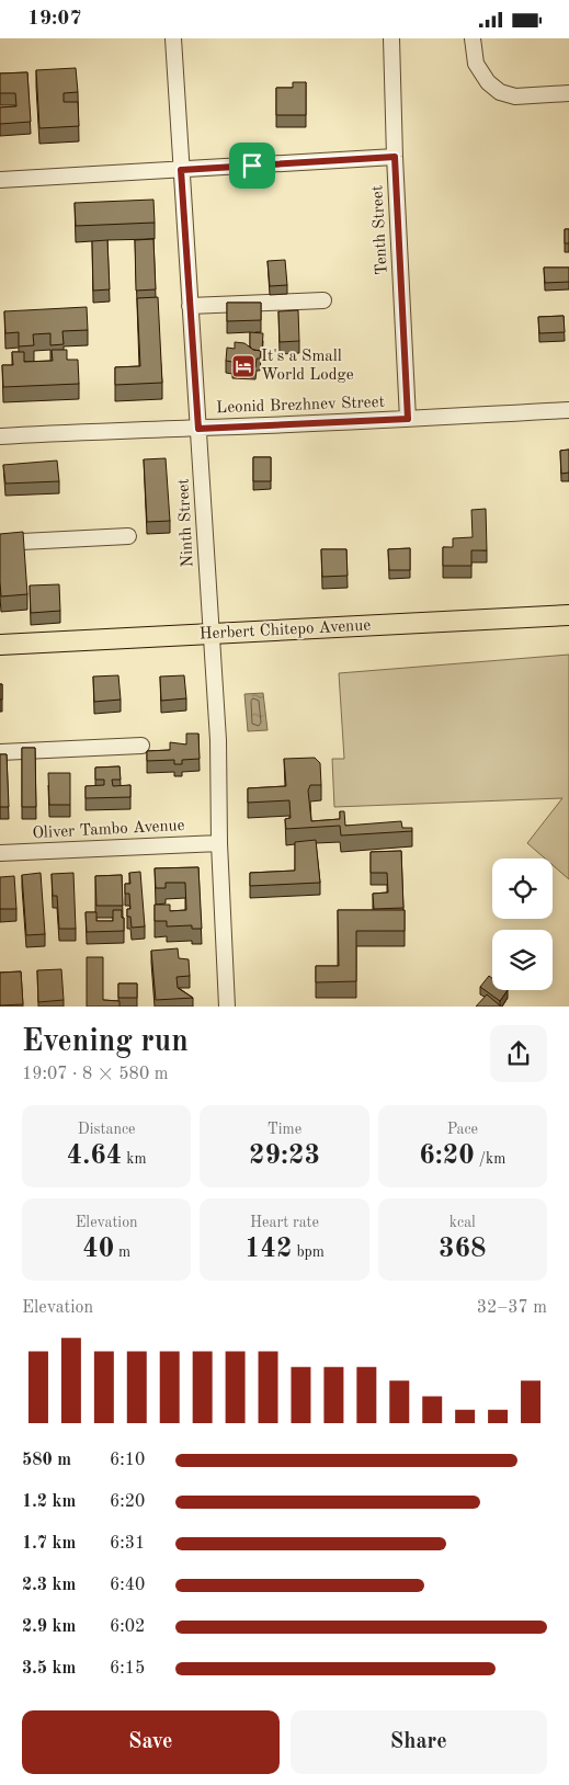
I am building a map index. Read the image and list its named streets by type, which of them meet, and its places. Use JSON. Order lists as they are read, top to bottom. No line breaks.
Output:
{"streets":{"main road":["Herbert Chitepo Avenue"],"street":["Tenth Street","Leonid Brezhnev Street","Ninth Street","Oliver Tambo Avenue"]},"crossings":[["Tenth Street","Leonid Brezhnev Street"],["Leonid Brezhnev Street","Ninth Street"],["Ninth Street","Herbert Chitepo Avenue"],["Ninth Street","Oliver Tambo Avenue"]],"places":{"hotel":["It's a Small World Lodge"]},"page":{"status":"19:07","heading":["Evening run","19:07 · 8 × 580 m"],"stats":[["Distance","4.64 km"],["Time","29:23"],["Pace","6:20 /km"],["Elevation","40 m"],["Heart rate","142 bpm"],["kcal","368"]],"chart":["Elevation","32–37 m"],"list":[{"name":"580 m","note":"6:10"},{"name":"1.2 km","note":"6:20"},{"name":"1.7 km","note":"6:31"},{"name":"2.3 km","note":"6:40"},{"name":"2.9 km","note":"6:02"},{"name":"3.5 km","note":"6:15"}],"buttons":["Save","Share"]}}
